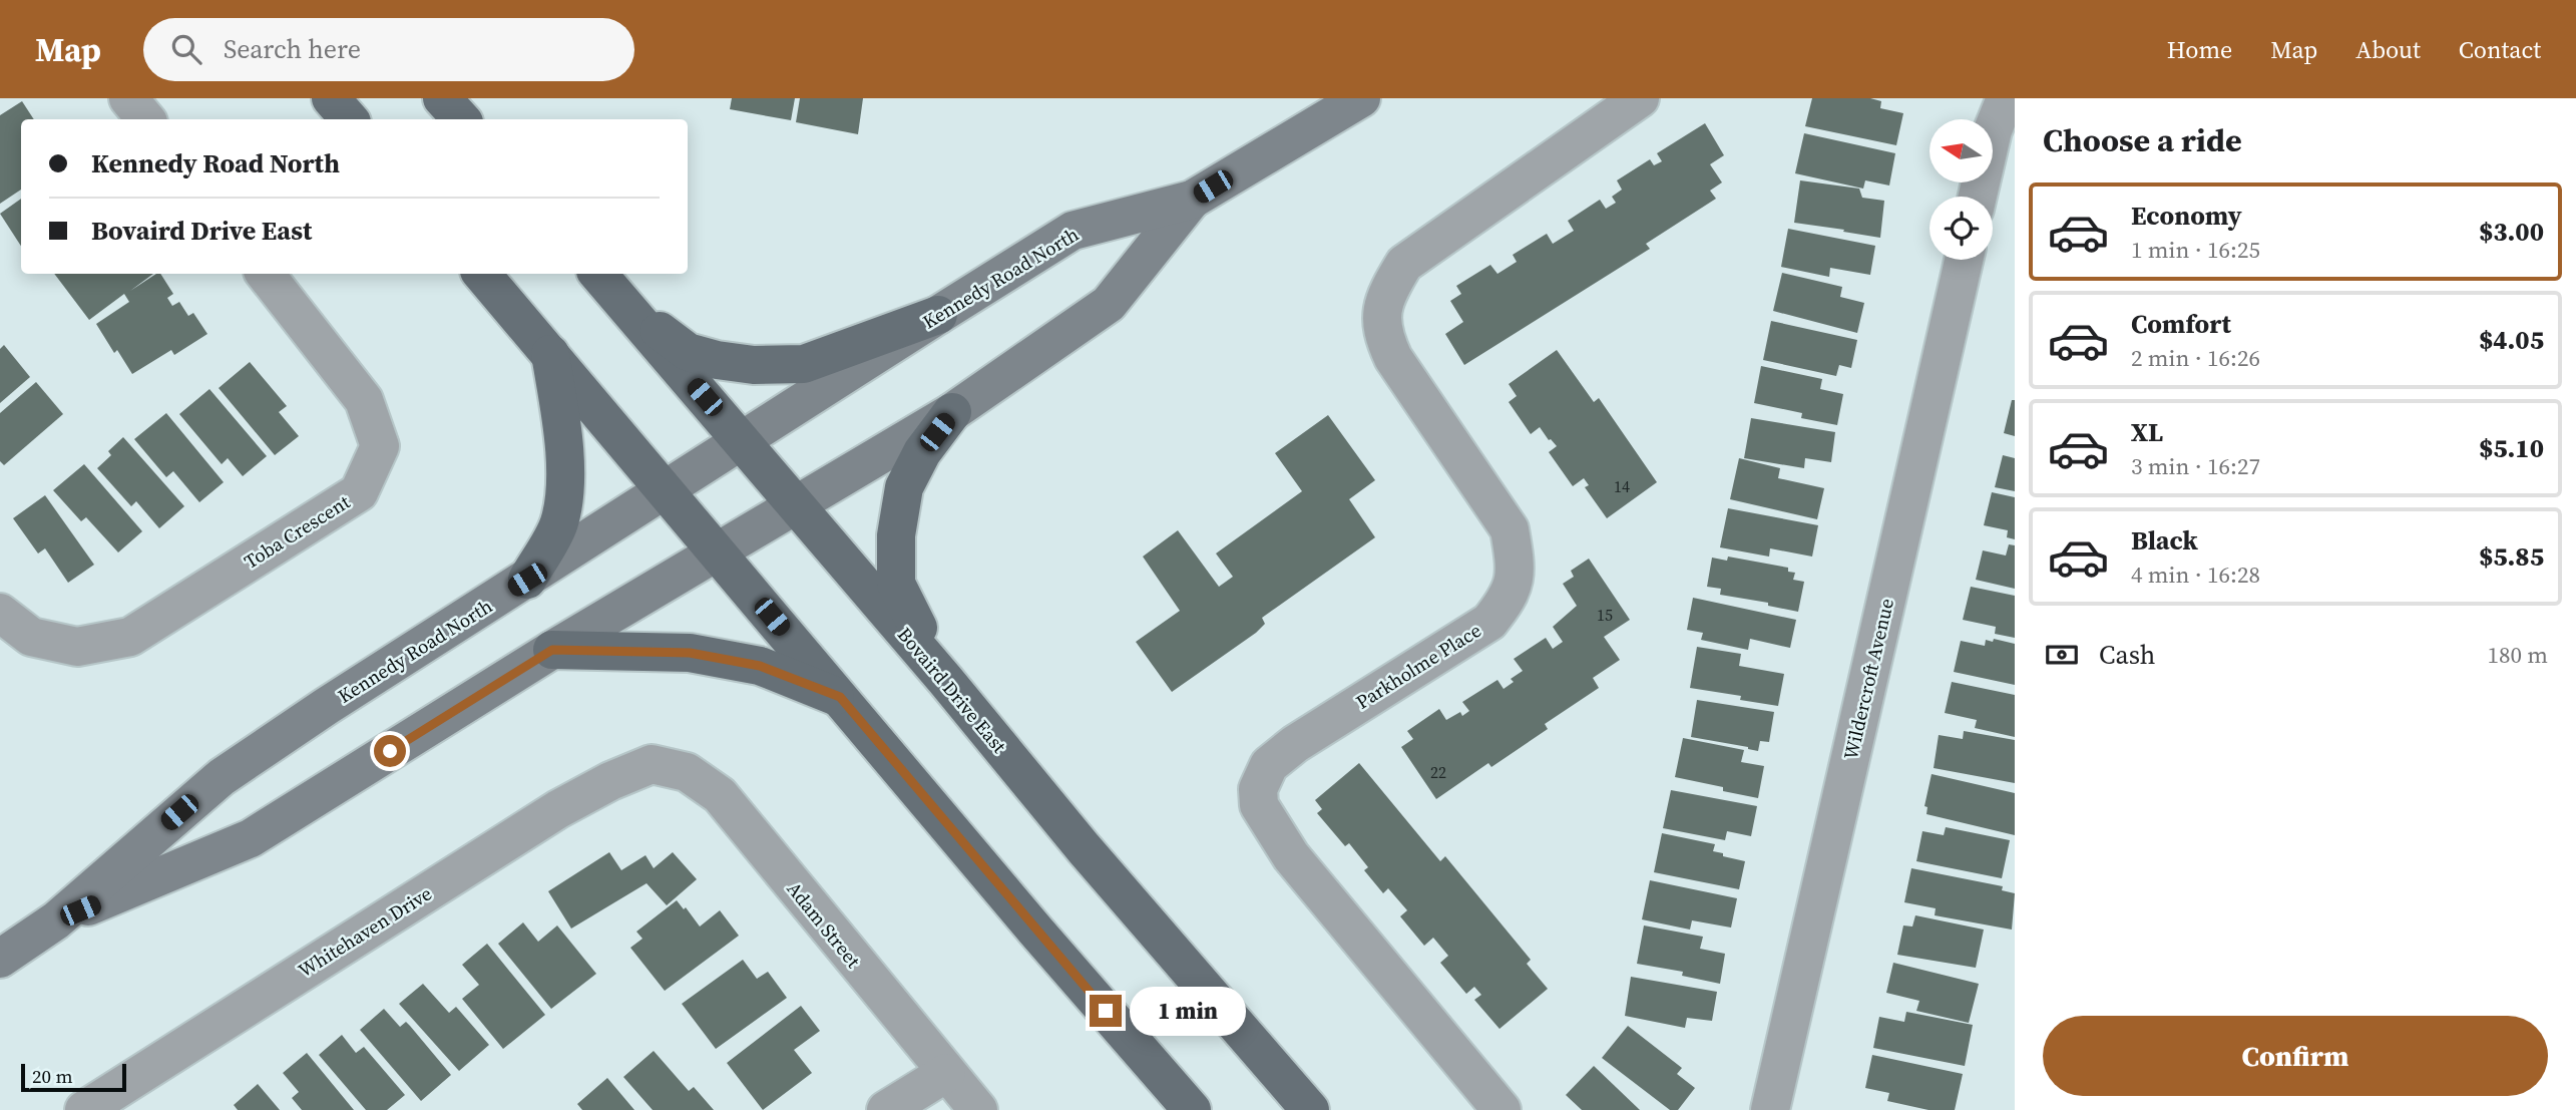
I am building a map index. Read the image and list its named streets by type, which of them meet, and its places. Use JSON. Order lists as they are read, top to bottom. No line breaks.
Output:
{"streets":{"main road":["Kennedy Road North","Bovaird Drive East"],"street":["Toba Crescent","Parkholme Place","Wildercroft Avenue","Adam Street","Whitehaven Drive"]},"crossings":[["Kennedy Road North","Bovaird Drive East"],["Adam Street","Whitehaven Drive"]],"house_numbers":["14","15","22"],"scale_bar":"20 m","north":"left","page":{"header":"Map","search":"Search here","nav":["Home","Map","About","Contact"],"heading":"Choose a ride","banner":["Kennedy Road North","Bovaird Drive East"],"list":[{"name":"Economy","note":"1 min · 16:25","value":"$3.00"},{"name":"Comfort","note":"2 min · 16:26","value":"$4.05"},{"name":"XL","note":"3 min · 16:27","value":"$5.10"},{"name":"Black","note":"4 min · 16:28","value":"$5.85"}],"pay":["Cash","180 m"],"bubble":"1 min","buttons":"Confirm","scale":"20 m"}}
